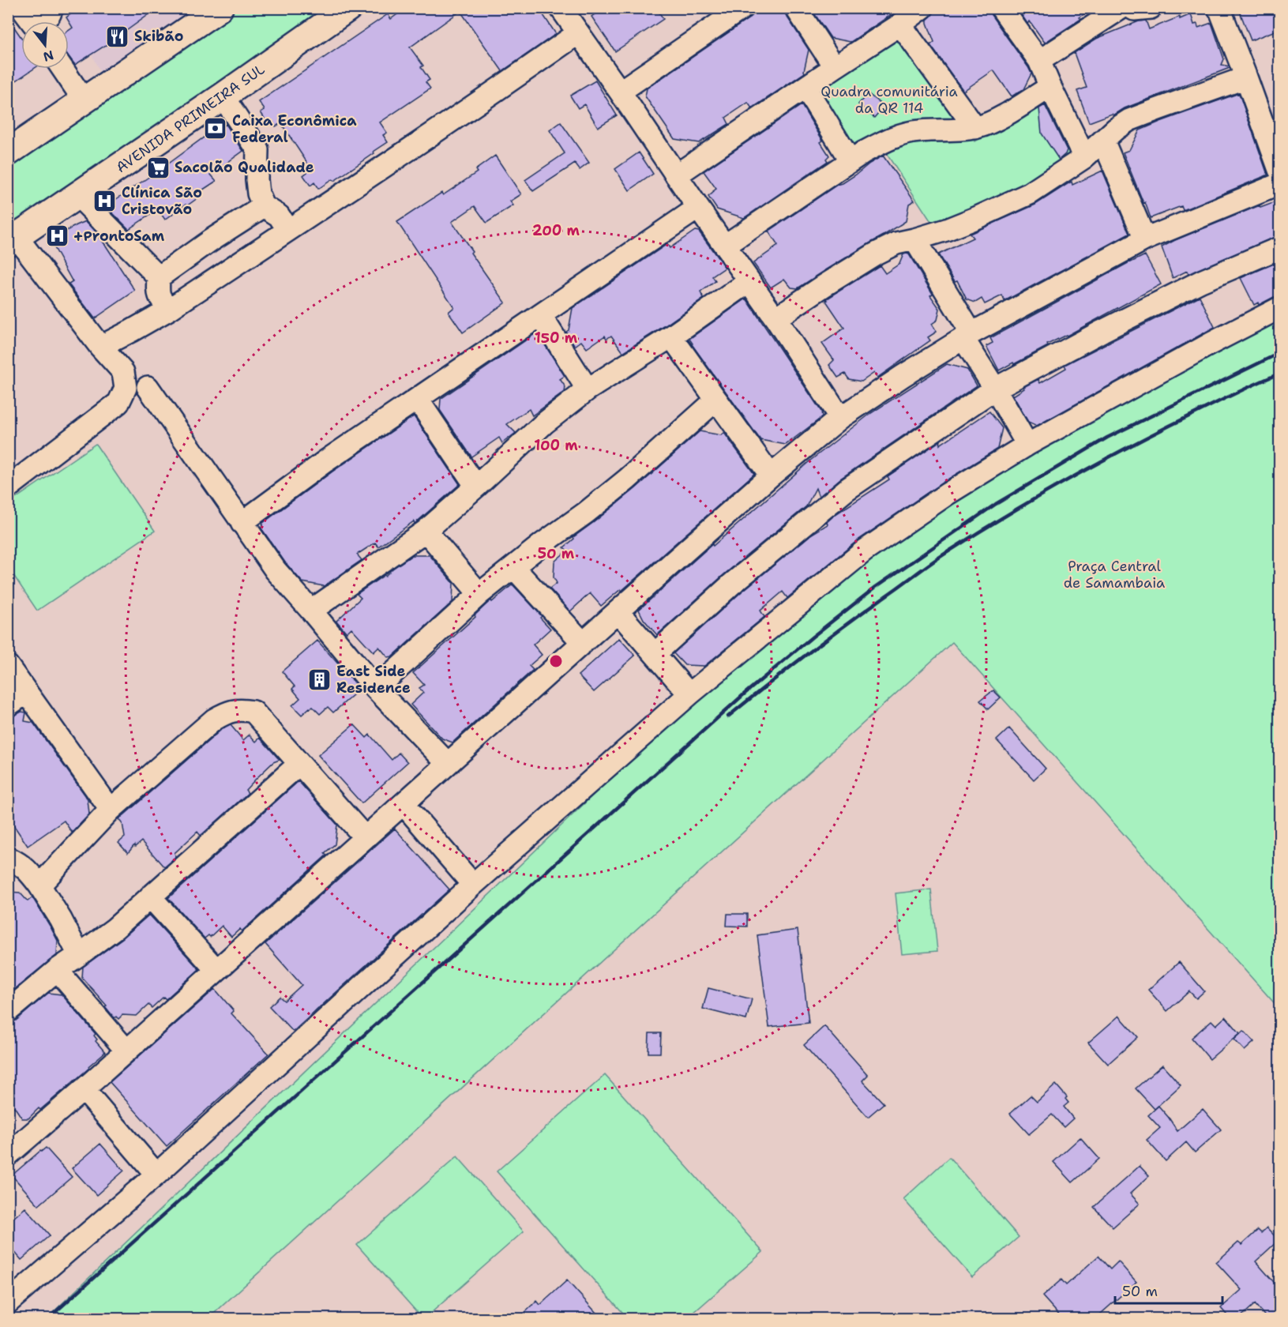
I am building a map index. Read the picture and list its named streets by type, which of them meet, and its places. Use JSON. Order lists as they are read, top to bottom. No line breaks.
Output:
{"streets":{"main road":["AVENIDA PRIMEIRA SUL"]},"parks":["Quadra comunitária da QR 114","Praça Central de Samambaia"],"places":{"restaurant":["Skibão"],"bank":["Caixa Econômica Federal"],"supermarket":["Sacolão Qualidade"],"hospital":["Clínica São Cristovão","+ProntoSam"],"building":["East Side Residence"]},"scale_bar":"50 m","north":"bottom","rings":["200 m","150 m","100 m","50 m"]}
